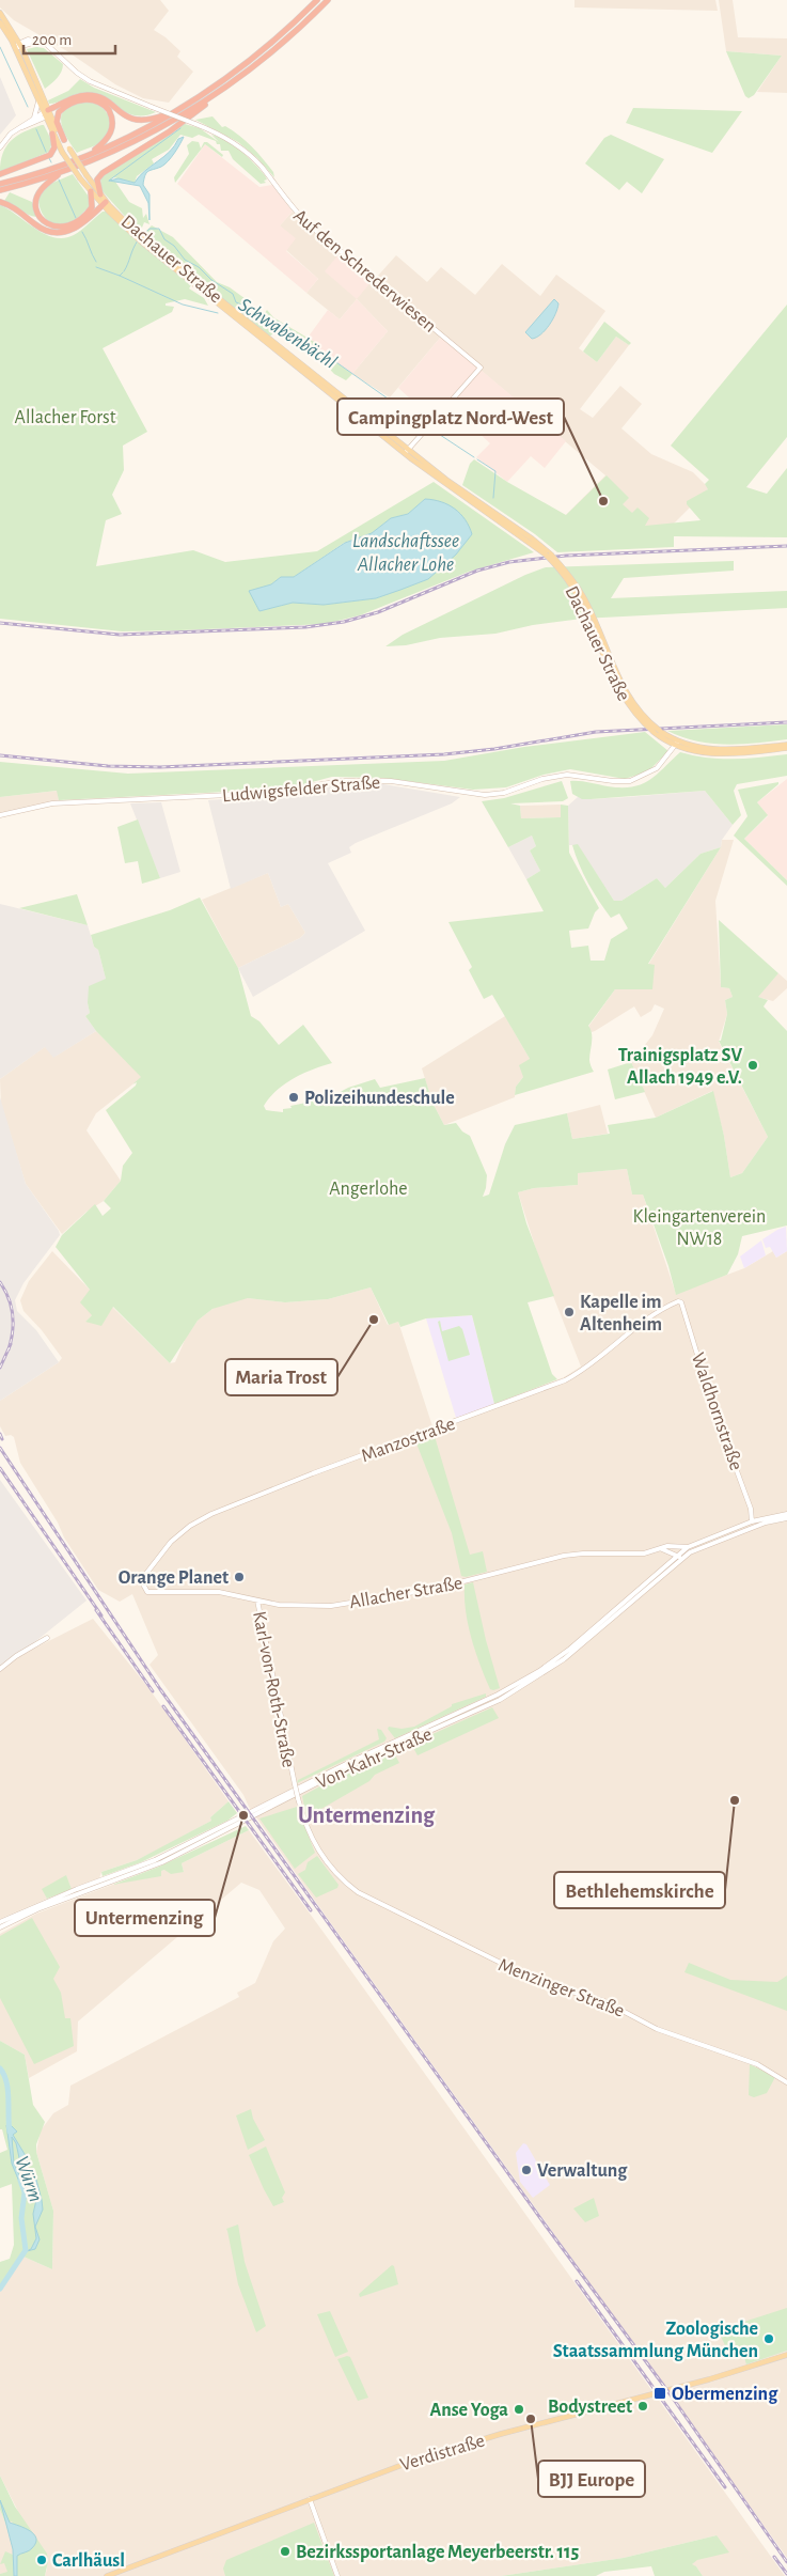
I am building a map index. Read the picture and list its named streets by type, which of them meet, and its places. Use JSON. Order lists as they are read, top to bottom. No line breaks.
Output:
{"streets":{"main road":["Dachauer Straße","Verdistraße"],"street":["Auf den Schrederwiesen","Ludwigsfelder Straße","Waldhornstraße","Manzostraße","Allacher Straße","Karl-von-Roth-Straße","Von-Kahr-Straße","Menzinger Straße"]},"crossings":[["Dachauer Straße","Auf den Schrederwiesen"],["Dachauer Straße","Ludwigsfelder Straße"],["Waldhornstraße","Manzostraße"],["Waldhornstraße","Allacher Straße"],["Manzostraße","Allacher Straße"],["Allacher Straße","Karl-von-Roth-Straße"],["Allacher Straße","Von-Kahr-Straße"],["Karl-von-Roth-Straße","Menzinger Straße"]],"districts":["Untermenzing"],"water":["Schwabenbächl","Landschaftssee Allacher Lohe","Würm"],"parks":["Allacher Forst","Angerlohe","Kleingartenverein NW18"],"places":{"other":["Campingplatz Nord-West","Trainigsplatz SV Allach 1949 e.V.","Polizeihundeschule","Kapelle im Altenheim","Maria Trost","Orange Planet","Bethlehemskirche","Untermenzing","Verwaltung","Zoologische Staatssammlung München","Bodystreet","Anse Yoga","BJJ Europe","Bezirkssportanlage Meyerbeerstr. 115","Carlhäusl"],"transit":["Obermenzing"]},"scale_bar":"200 m"}
